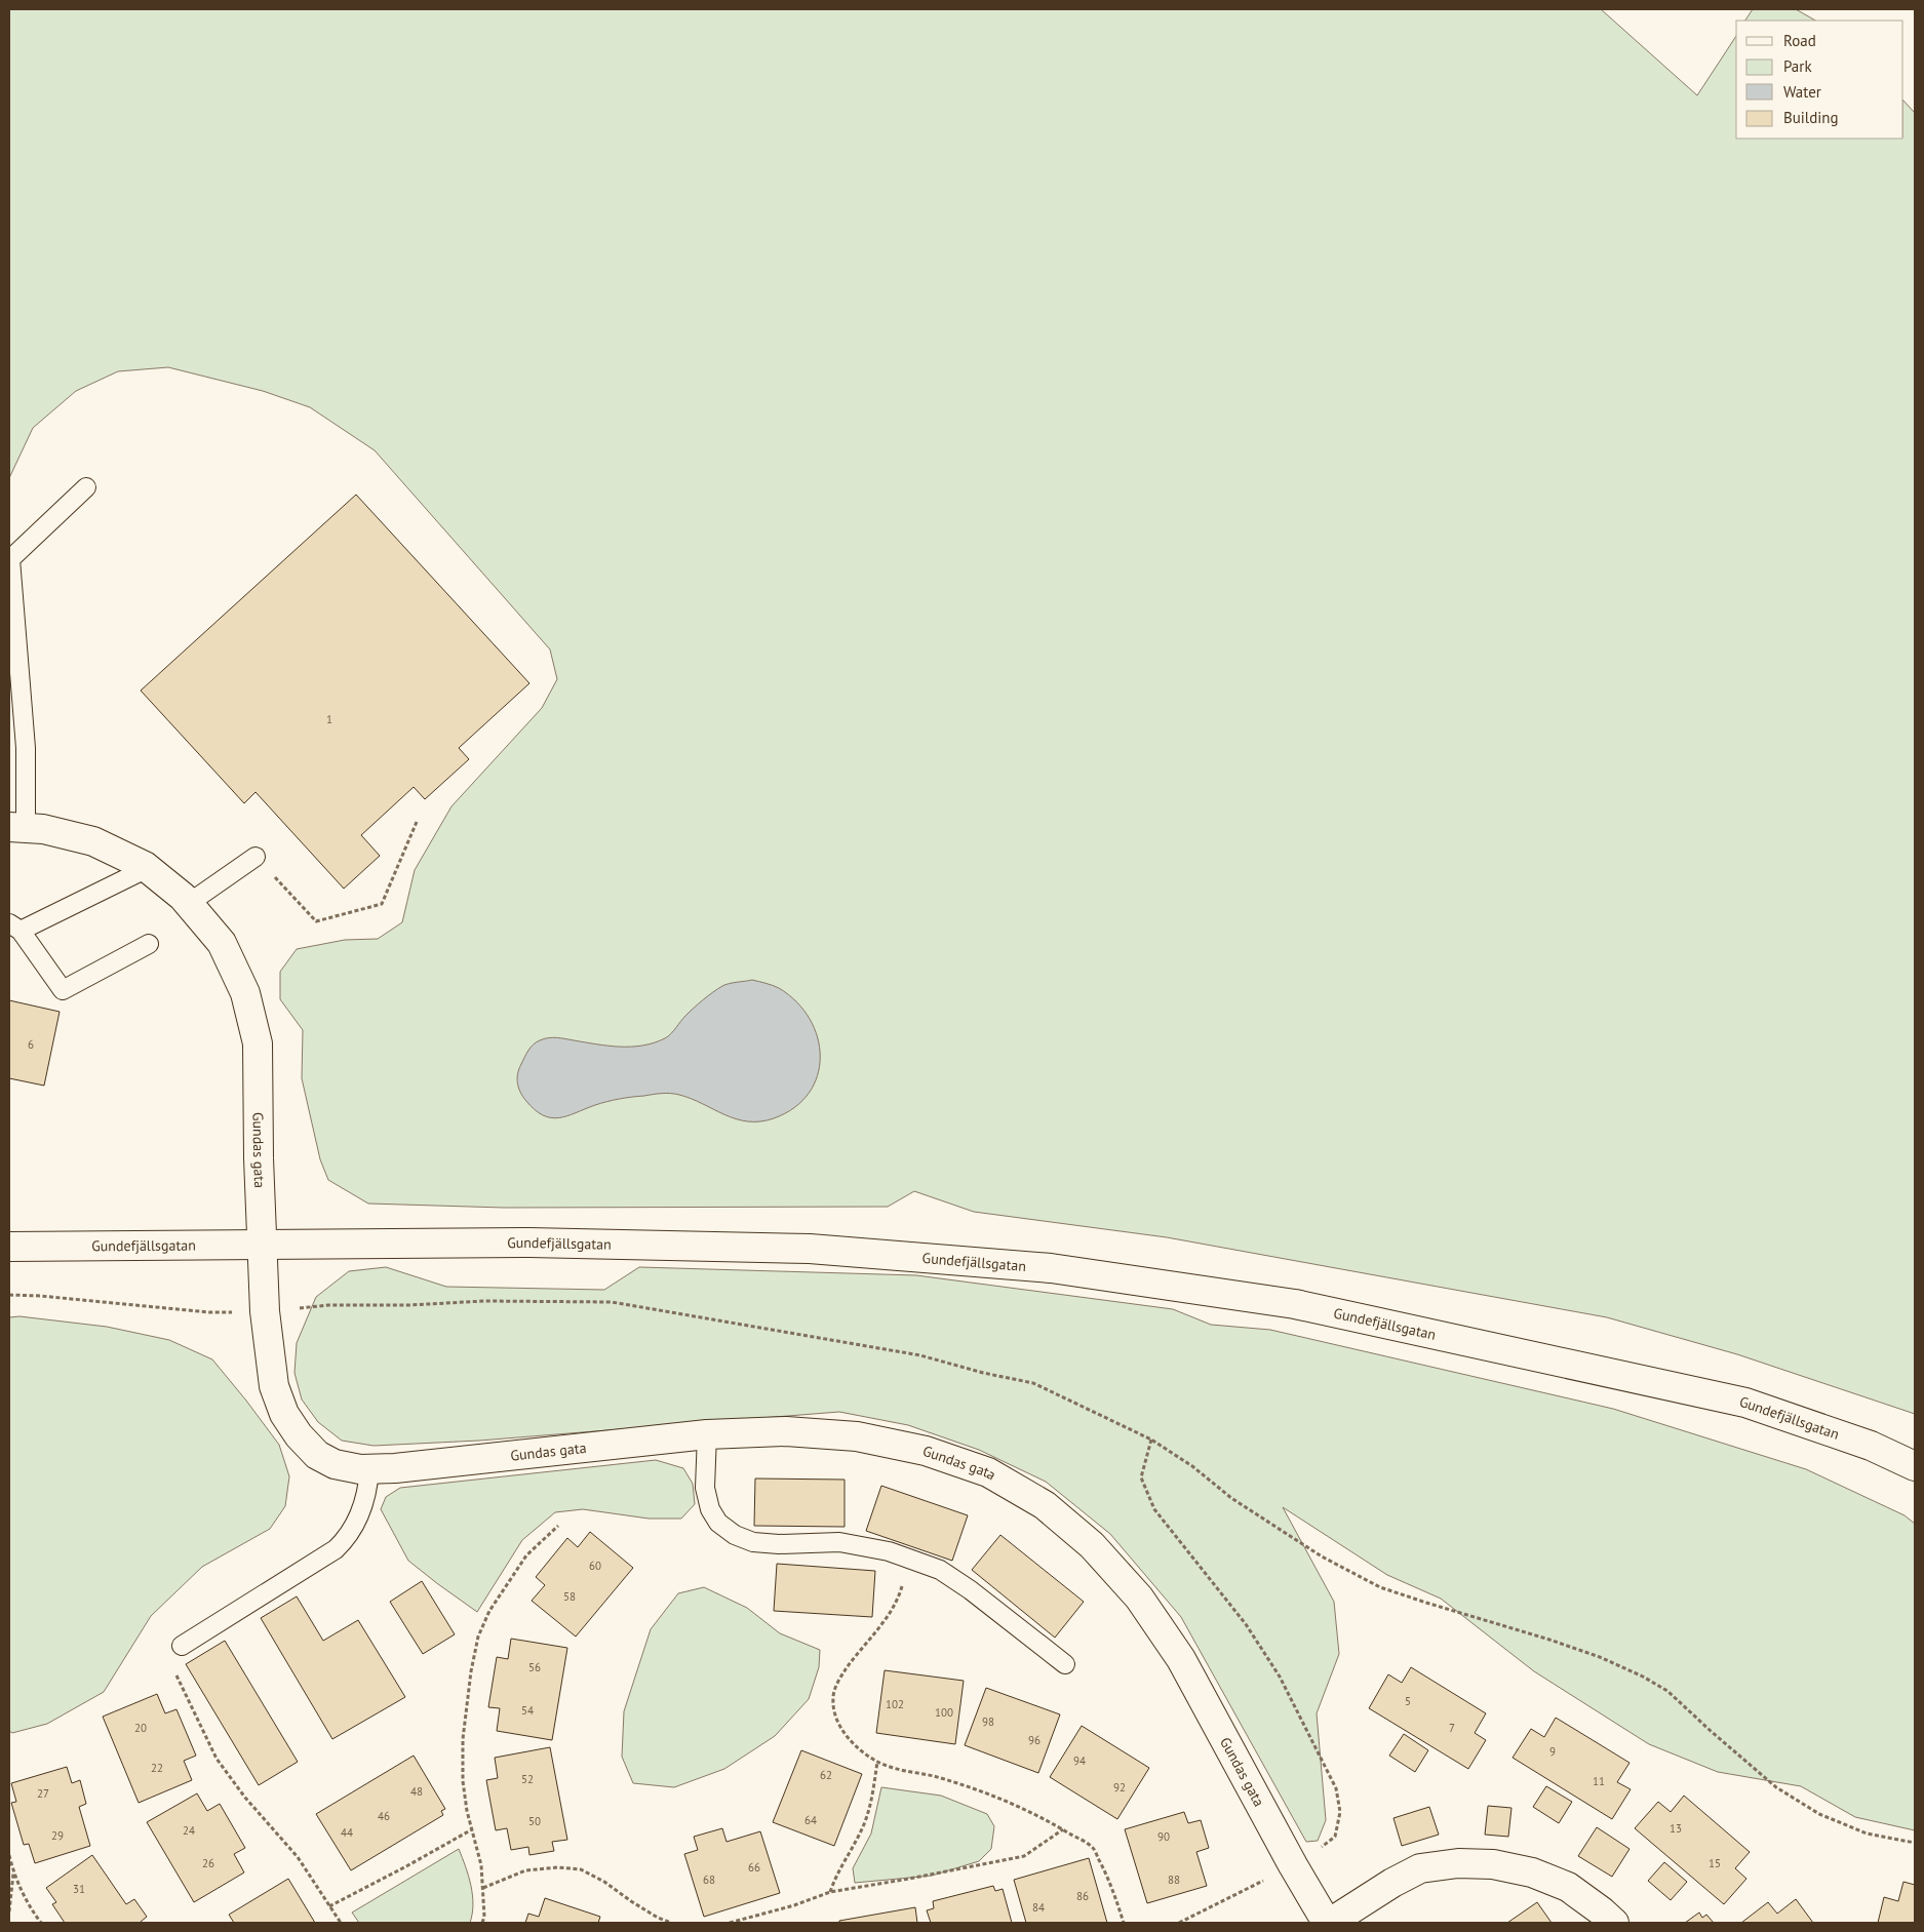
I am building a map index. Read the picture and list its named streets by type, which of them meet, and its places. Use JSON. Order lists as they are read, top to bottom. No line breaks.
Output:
{"streets":{"street":["Gundas gata","Gundefjällsgatan"]},"crossings":[["Gundas gata","Gundefjällsgatan"]],"house_numbers":["1","6","60","58","56","5","102","54","100","98","20","7","96","9","94","22","62","52","11","92","48","27","46","64","50","13","24","44","29","90","26","15","66","68","88","31","86","84"],"legend":["Road","Park","Water","Building"]}
